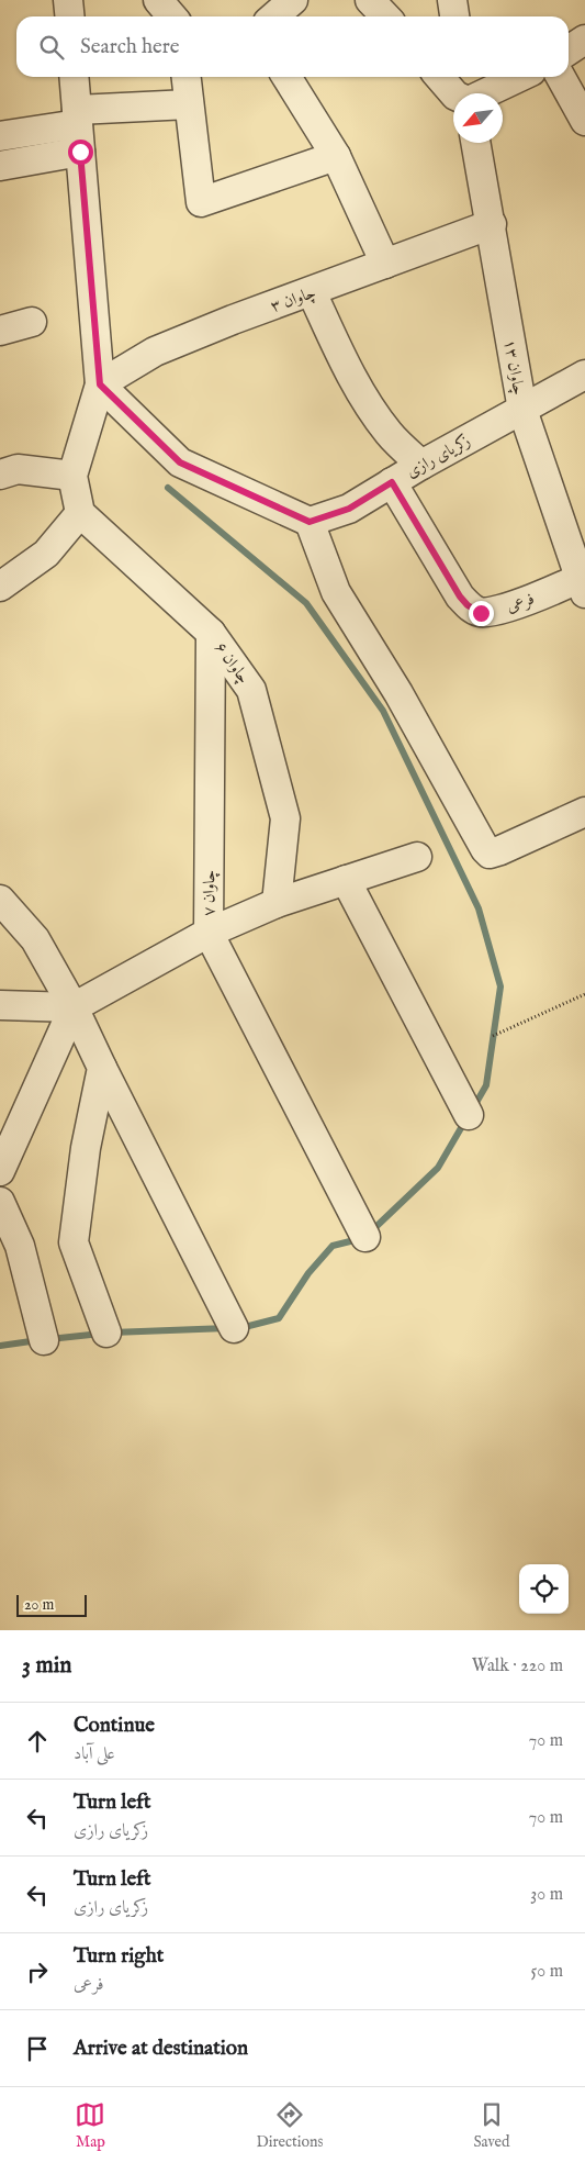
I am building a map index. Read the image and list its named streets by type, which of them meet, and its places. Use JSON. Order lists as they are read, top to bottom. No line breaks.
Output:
{"streets":{"street":["چاوان ۳","چاوان ۱۳","زکریای رازی","فرعی","چاوان ۶","چاوان ۷"]},"crossings":[["چاوان ۳","چاوان ۱۳"],["چاوان ۱۳","زکریای رازی"],["چاوان ۱۳","فرعی"],["زکریای رازی","فرعی"],["چاوان ۶","چاوان ۷"]],"scale_bar":"20 m","north":"bottom left","page":{"search":"Search here","scale":"20 m","heading":["3 min","Walk · 220 m"],"list":[["Continue","علی آباد","70 m"],["Turn left","زکریای رازی","70 m"],["Turn left","زکریای رازی","30 m"],["Turn right","فرعی","50 m"],"Arrive at destination"],"nav":["Map","Directions","Saved"]}}
